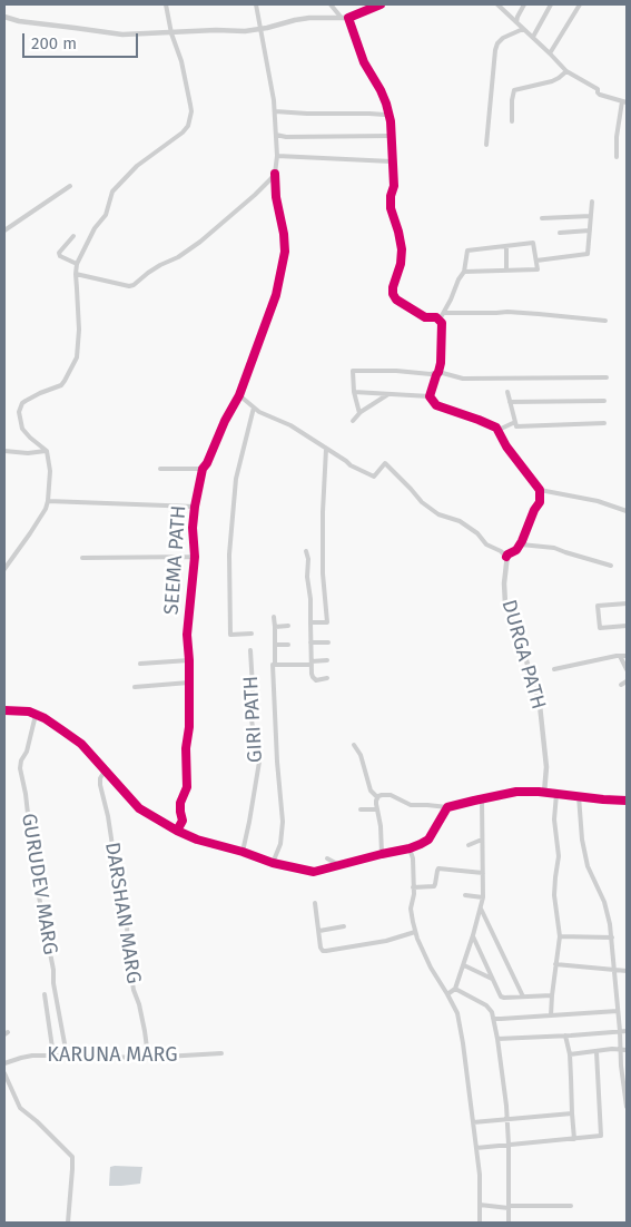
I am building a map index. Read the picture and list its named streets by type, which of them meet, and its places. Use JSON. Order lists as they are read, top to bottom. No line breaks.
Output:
{"streets":{"street":["SEEMA PATH","DURGA PATH","GIRI PATH","GURUDEV MARG","DARSHAN MARG","KARUNA MARG"]},"crossings":[["GURUDEV MARG","KARUNA MARG"],["DARSHAN MARG","KARUNA MARG"]],"scale_bar":"200 m"}
